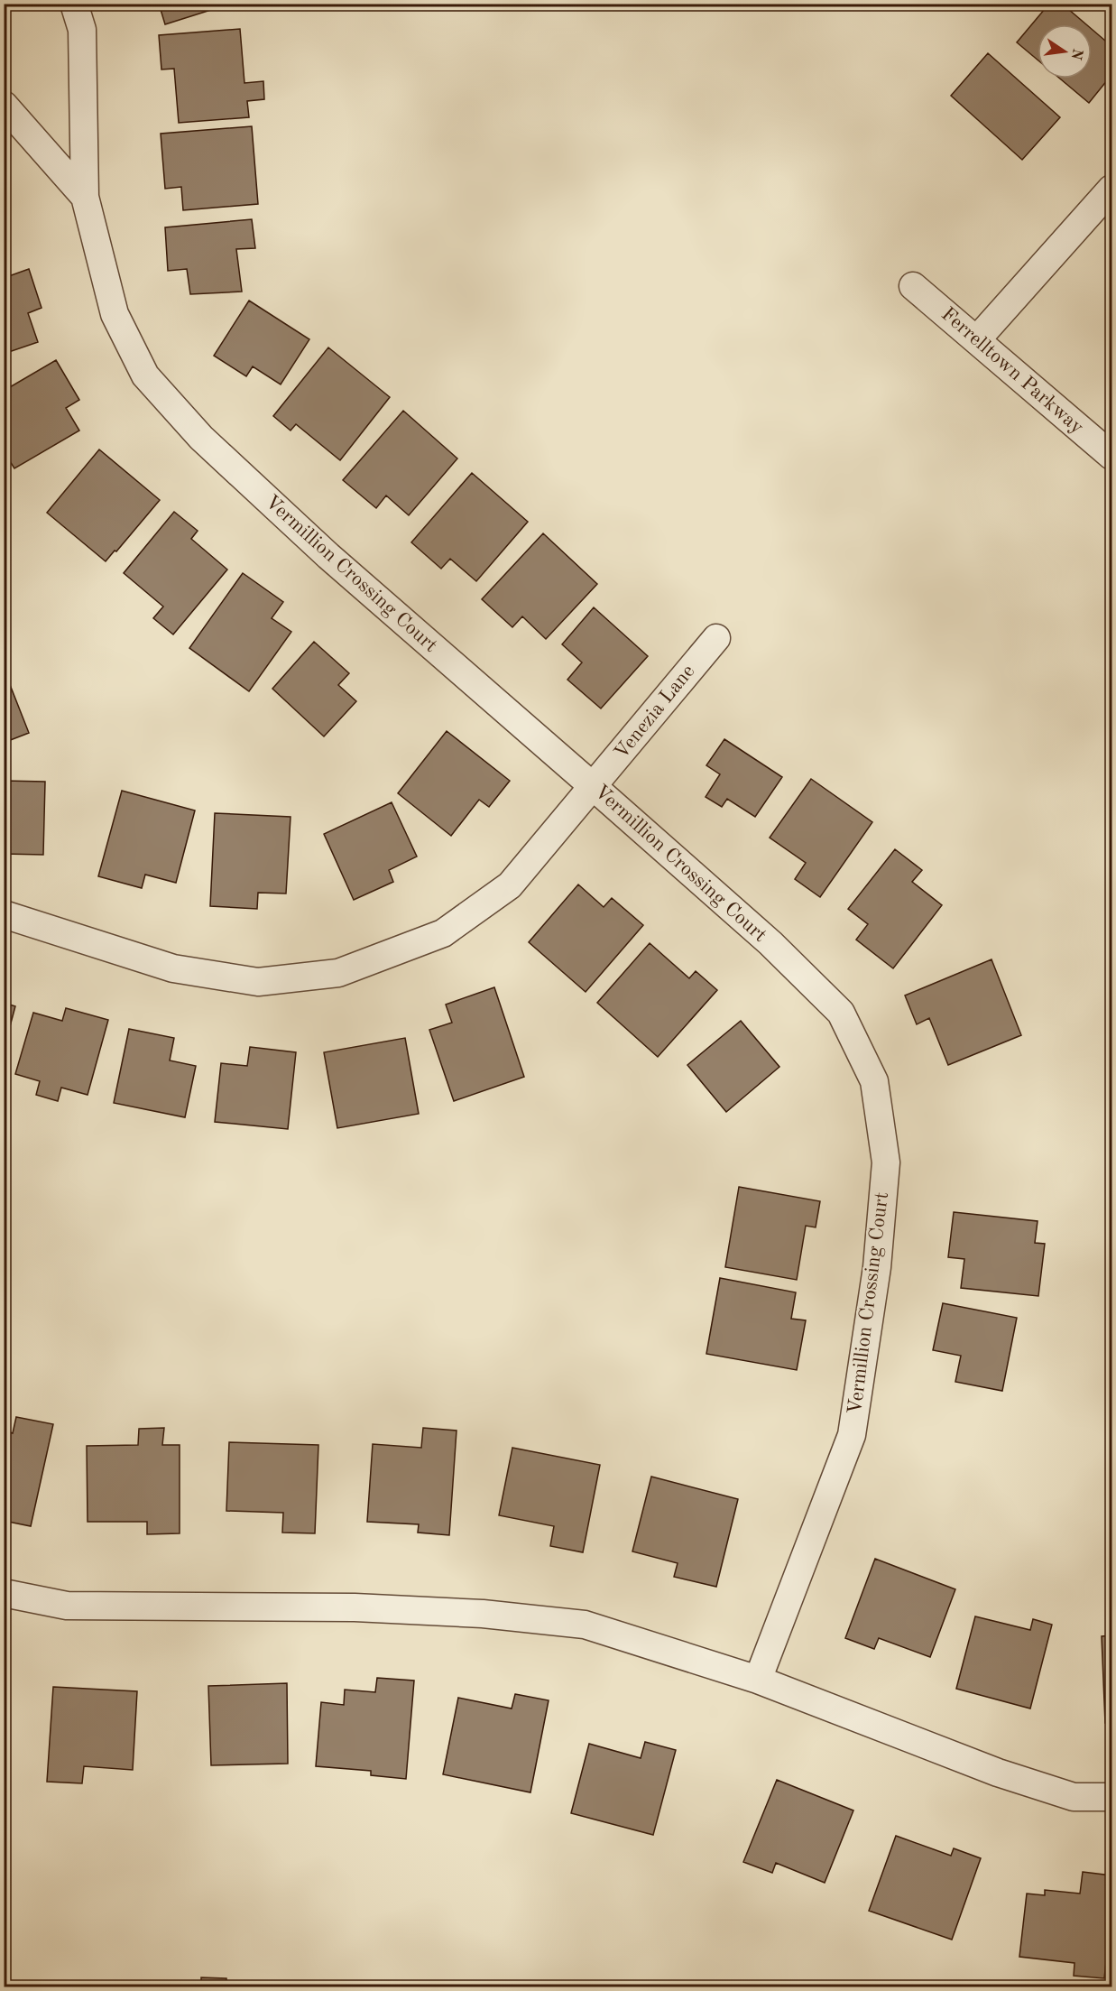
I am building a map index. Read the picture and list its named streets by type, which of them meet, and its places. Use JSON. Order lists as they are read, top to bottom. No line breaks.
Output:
{"streets":{"street":["Ferrelltown Parkway","Vermillion Crossing Court","Venezia Lane"]},"crossings":[["Vermillion Crossing Court","Venezia Lane"]],"north":"right"}
